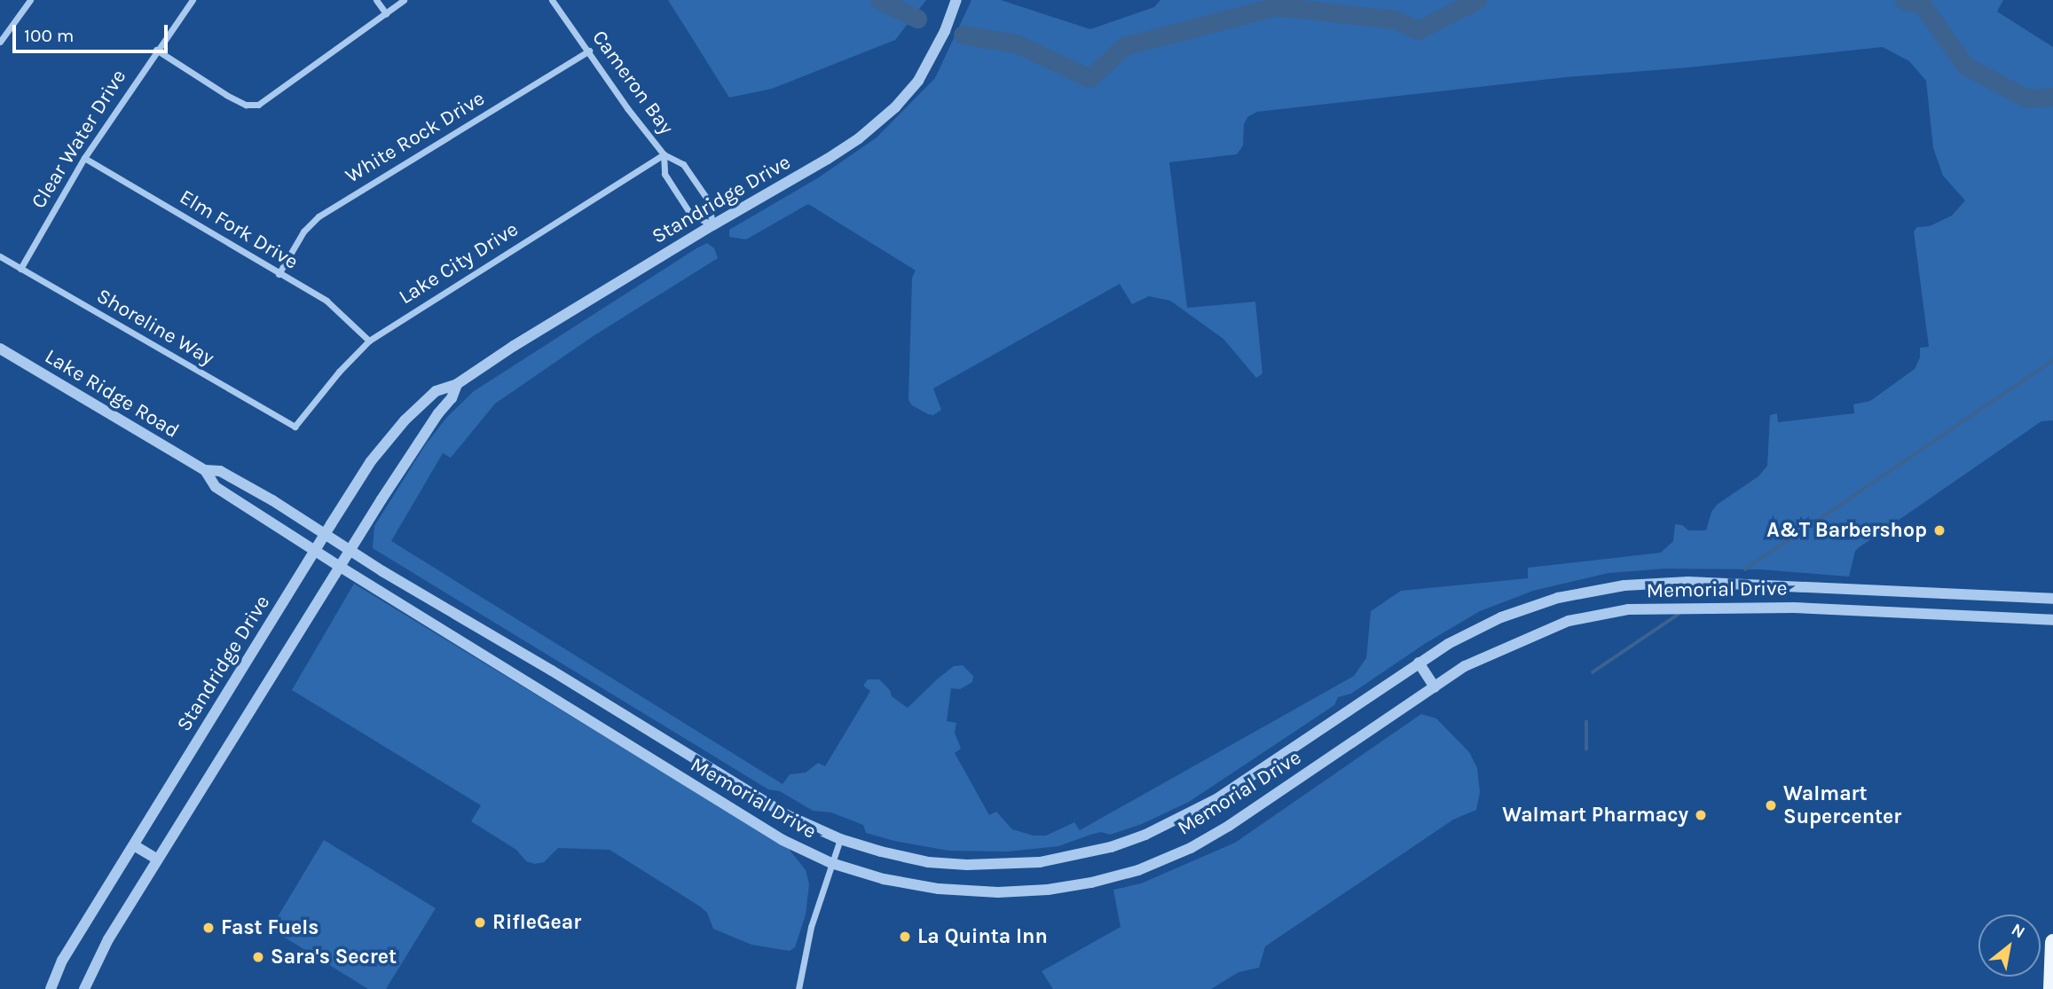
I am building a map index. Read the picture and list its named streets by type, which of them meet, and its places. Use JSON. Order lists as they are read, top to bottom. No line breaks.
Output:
{"streets":{"street":["Cameron Bay","White Rock Drive","Clear Water Drive","Standridge Drive","Elm Fork Drive","Lake City Drive","Shoreline Way","Lake Ridge Road","Memorial Drive"]},"crossings":[["Cameron Bay","White Rock Drive"],["Cameron Bay","Standridge Drive"],["Cameron Bay","Lake City Drive"],["White Rock Drive","Elm Fork Drive"],["Clear Water Drive","Elm Fork Drive"],["Clear Water Drive","Shoreline Way"],["Standridge Drive","Lake Ridge Road"],["Standridge Drive","Memorial Drive"],["Elm Fork Drive","Lake City Drive"],["Lake City Drive","Shoreline Way"],["Lake Ridge Road","Memorial Drive"]],"places":["A&T Barbershop","Walmart Supercenter","Walmart Pharmacy","RifleGear","Fast Fuels","La Quinta Inn","Sara's Secret"],"scale_bar":"100 m","north":"top right"}
